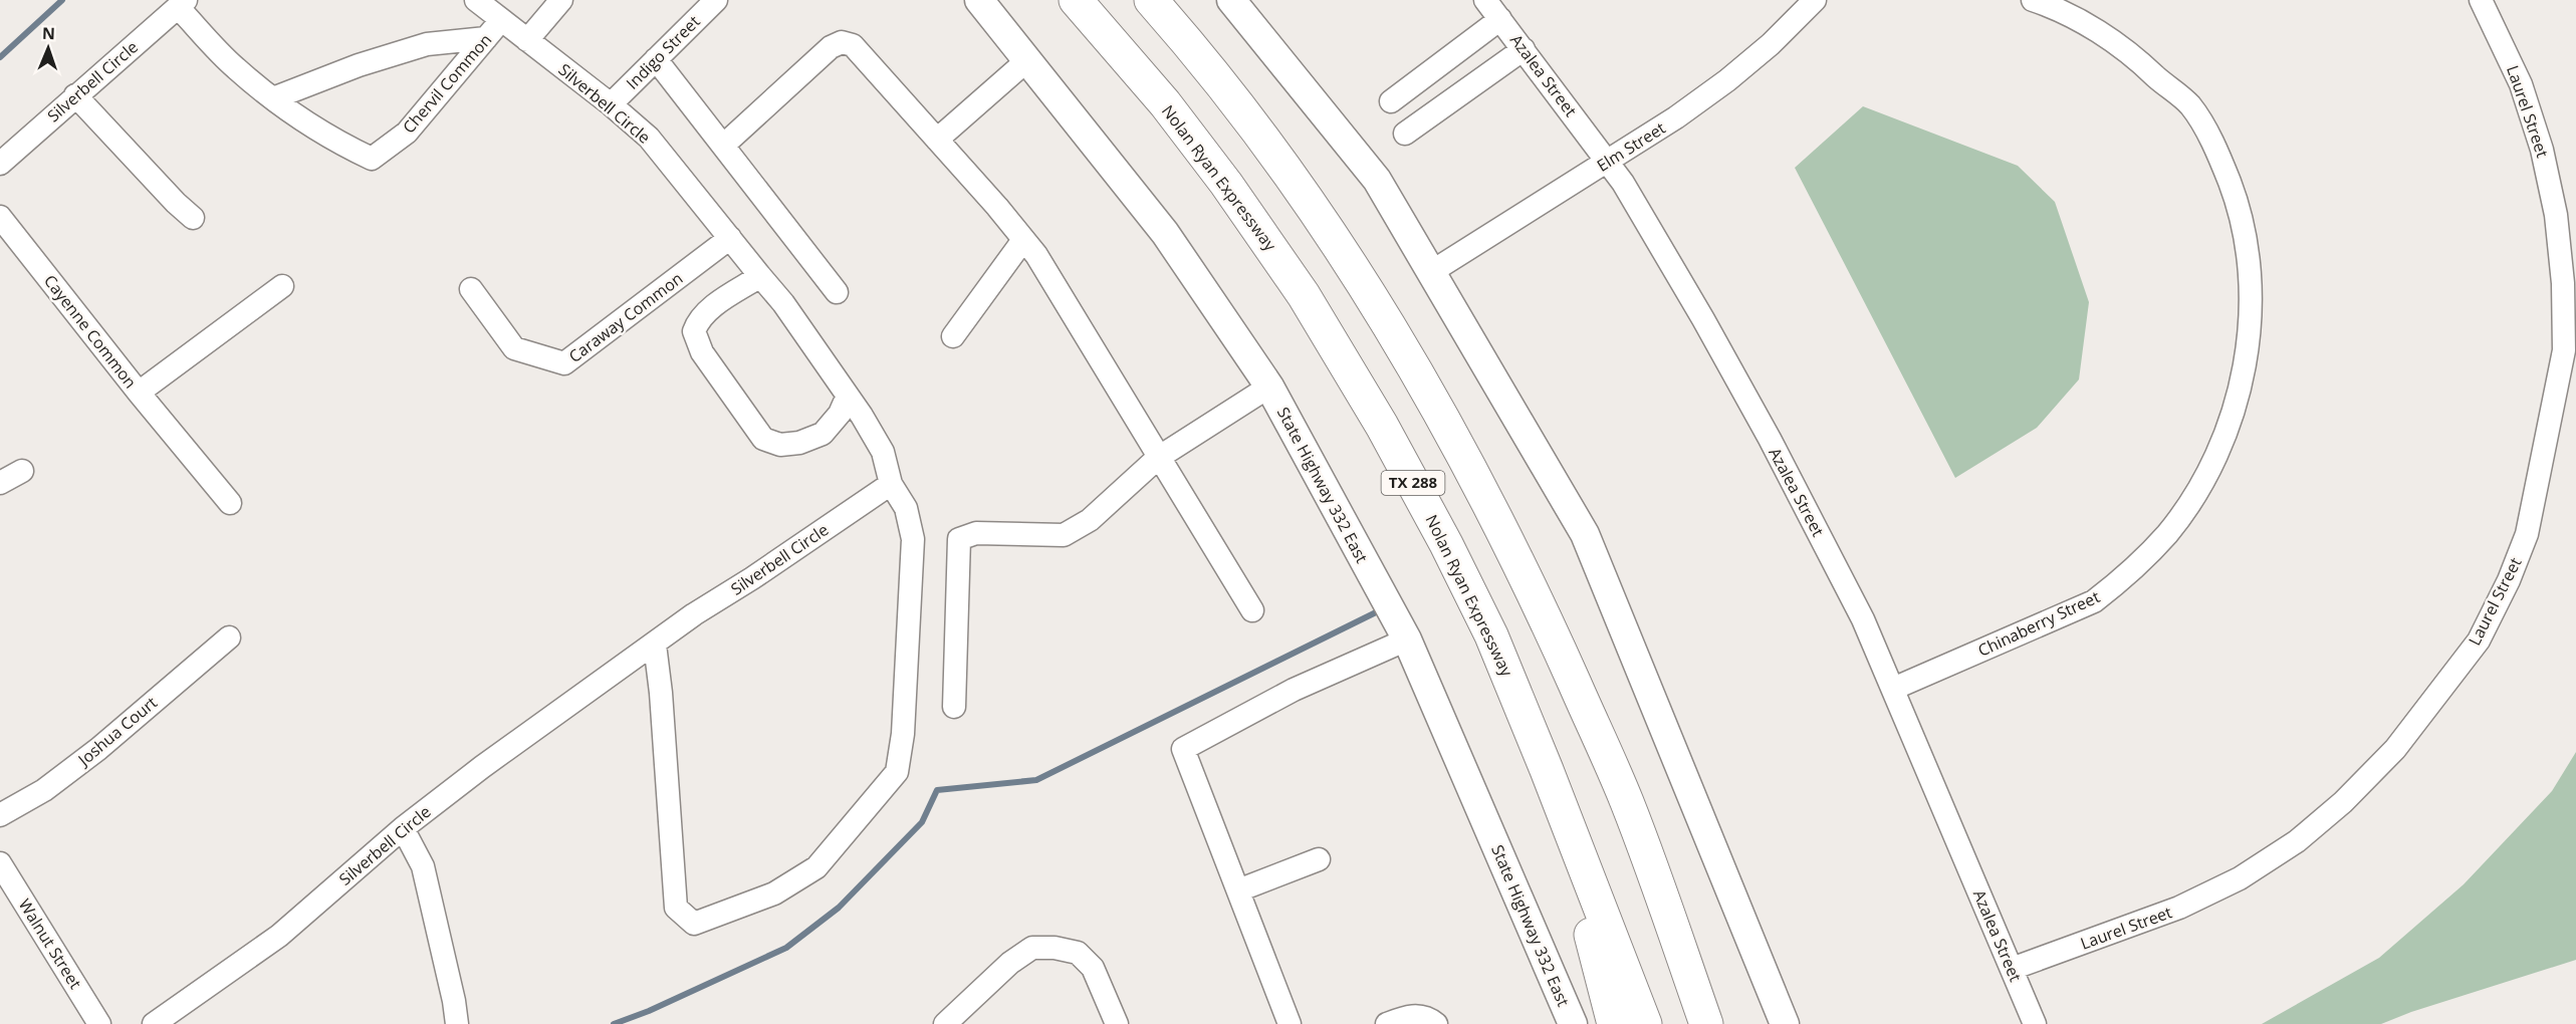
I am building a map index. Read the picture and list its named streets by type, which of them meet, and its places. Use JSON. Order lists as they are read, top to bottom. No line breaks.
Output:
{"streets":{"highway":["Nolan Ryan Expressway","TX 288"],"main road":["State Highway 332 East"],"street":["Indigo Street","Azalea Street","Silverbell Circle","Chervil Common","Laurel Street","Elm Street","Caraway Common","Cayenne Common","Chinaberry Street","Joshua Court","Walnut Street"]},"crossings":[["Indigo Street","Silverbell Circle"],["Azalea Street","Laurel Street"],["Azalea Street","Elm Street"],["Azalea Street","Chinaberry Street"],["Silverbell Circle","Chervil Common"],["Silverbell Circle","Caraway Common"]],"north":"top"}
